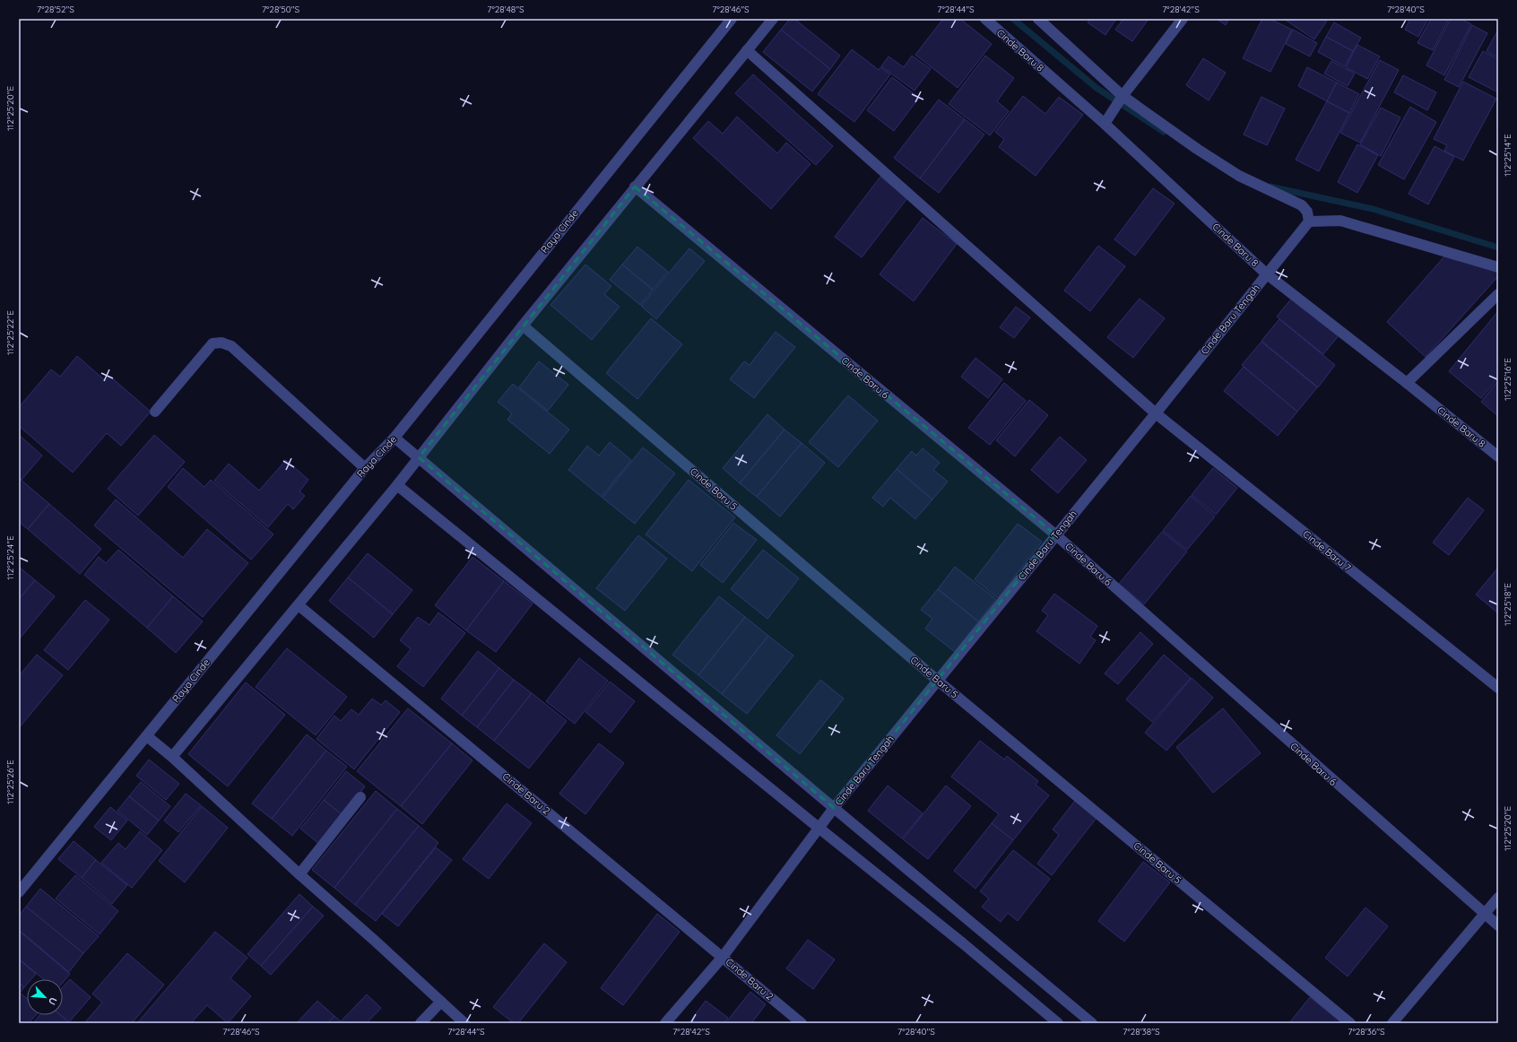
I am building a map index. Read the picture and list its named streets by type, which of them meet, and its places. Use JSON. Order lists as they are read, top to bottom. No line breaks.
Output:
{"streets":{"street":["Cinde Baru 8","Raya Cinde","Cinde Baru Tengah","Cinde Baru 6","Cinde Baru 5","Cinde Baru 7","Cinde Baru 2"]},"crossings":[["Cinde Baru 8","Cinde Baru Tengah"],["Cinde Baru Tengah","Cinde Baru 6"],["Cinde Baru Tengah","Cinde Baru 5"],["Cinde Baru Tengah","Cinde Baru 7"],["Cinde Baru Tengah","Cinde Baru 2"]],"north":"bottom right","coordinates":["7°28'52\"S","7°28'50\"S","7°28'48\"S","7°28'46\"S","7°28'44\"S","7°28'42\"S","7°28'40\"S","112°25'20\"E","112°25'14\"E","112°25'22\"E","112°25'16\"E","112°25'24\"E","112°25'18\"E","112°25'26\"E","7°28'38\"S","7°28'36\"S"]}
